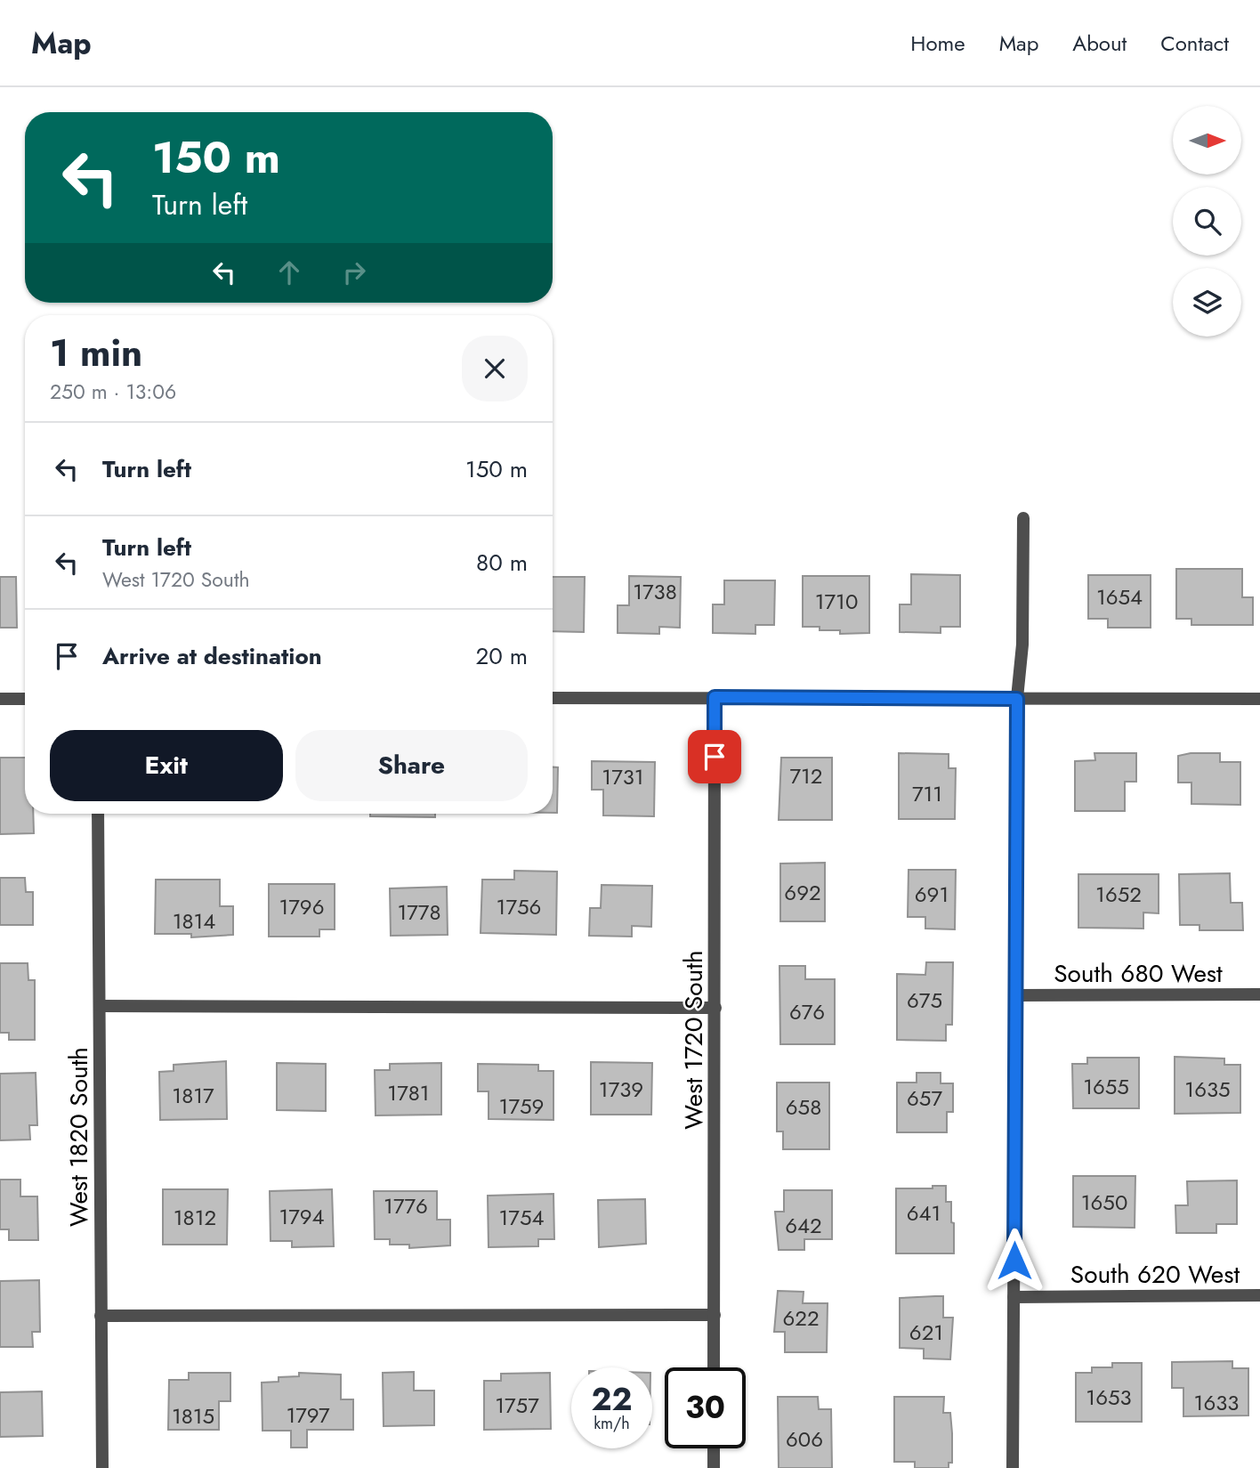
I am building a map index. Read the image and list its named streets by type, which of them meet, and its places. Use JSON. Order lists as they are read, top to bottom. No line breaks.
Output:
{"streets":{"street":["South 680 West","West 1720 South","West 1820 South","South 620 West"]},"house_numbers":["1738","1654","1710","712","1731","711","692","691","1652","1796","1756","1778","1814","675","676","1655","1739","1635","1781","1817","657","1759","658","1650","1776","641","1794","1812","1754","642","622","621","1653","1633","1757","1797","1815","606"],"north":"right","page":{"header":"Map","nav":["Home","Map","About","Contact"],"turn":["150 m","Turn left"],"heading":["1 min","250 m · 13:06"],"list":[{"name":"Turn left","value":"150 m"},{"name":"Turn left","note":"West 1720 South","value":"80 m"},{"name":"Arrive at destination","value":"20 m"}],"buttons":["Exit","Share"],"speed":"22 km/h","limit":"30"}}
